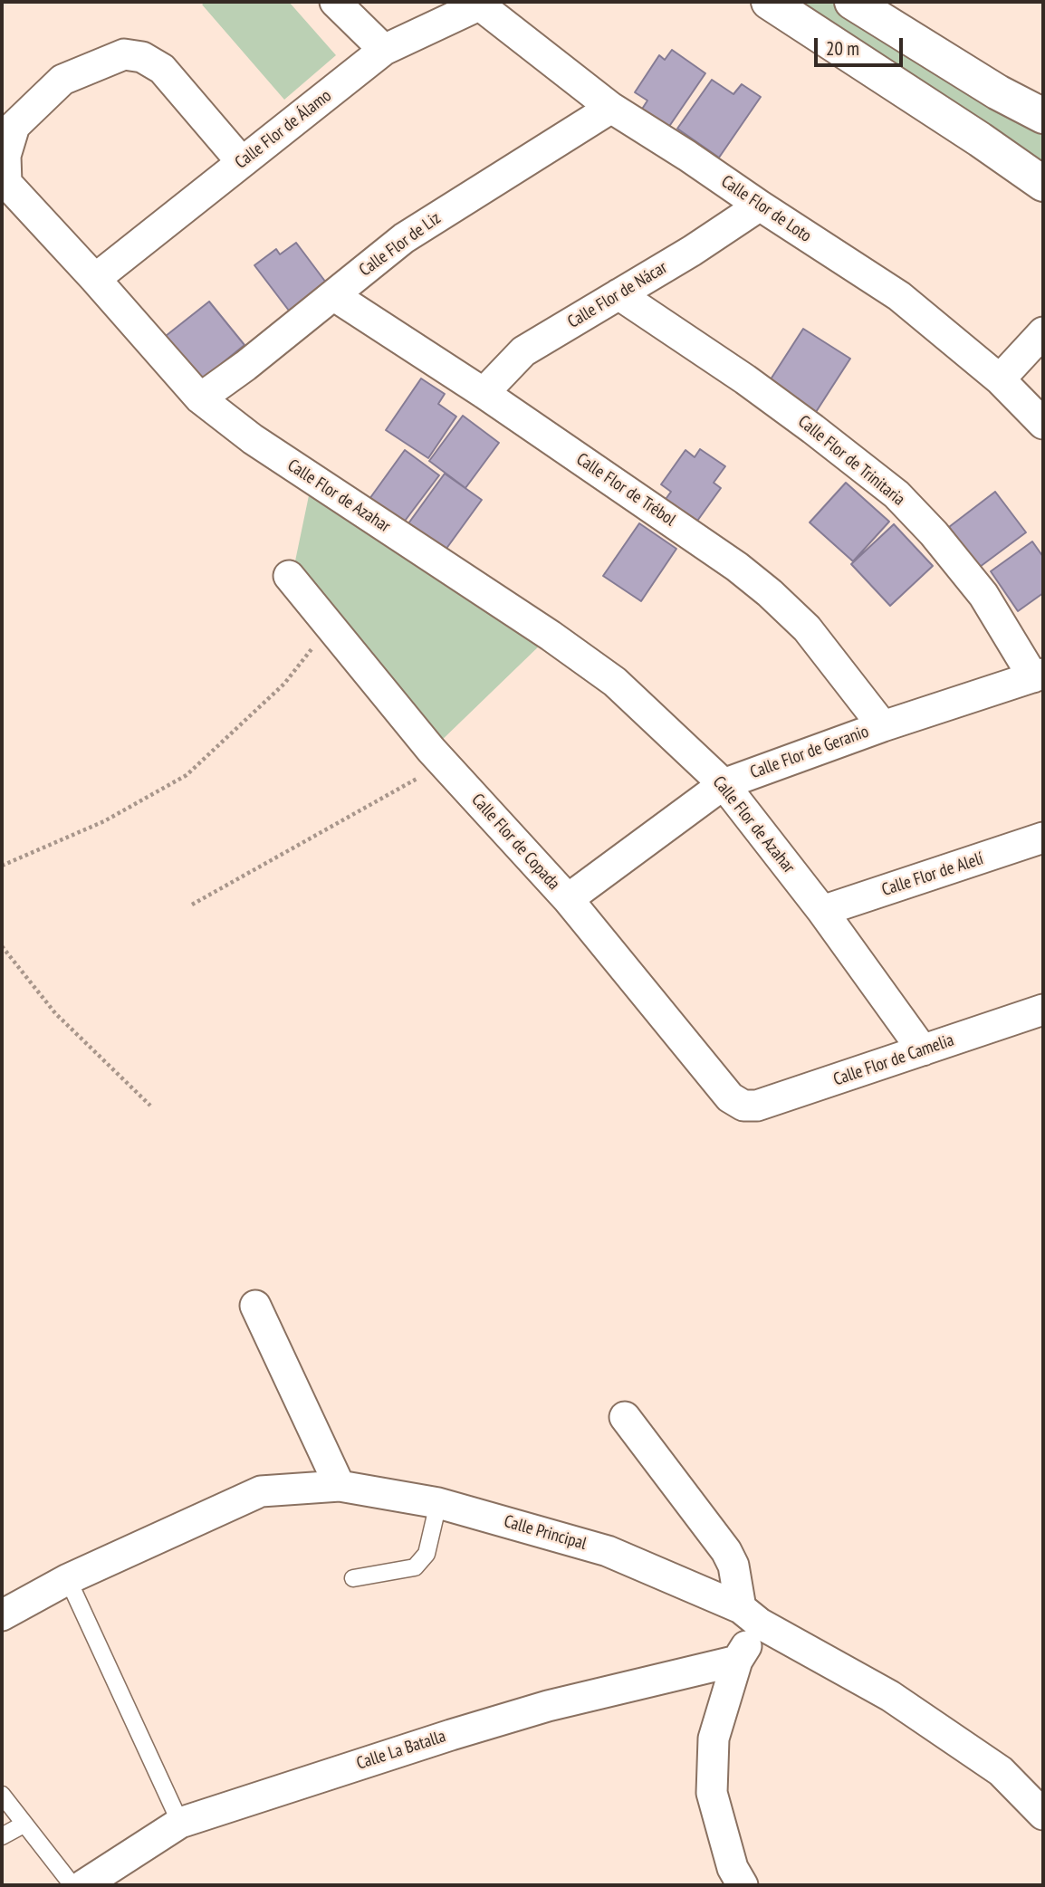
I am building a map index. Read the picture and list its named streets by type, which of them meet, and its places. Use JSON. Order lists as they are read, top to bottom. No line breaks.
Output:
{"streets":{"street":["Calle Flor de Álamo","Calle Flor de Loto","Calle Flor de Liz","Calle Flor de Nácar","Calle Flor de Trinitaria","Calle Flor de Trébol","Calle Flor de Azahar","Calle Flor de Geranio","Calle Flor de Copada","Calle Flor de Alelí","Calle Flor de Camelia","Calle Principal","Calle La Batalla"]},"crossings":[["Calle Flor de Álamo","Calle Flor de Loto"],["Calle Flor de Álamo","Calle Flor de Azahar"],["Calle Flor de Loto","Calle Flor de Liz"],["Calle Flor de Loto","Calle Flor de Nácar"],["Calle Flor de Liz","Calle Flor de Trébol"],["Calle Flor de Liz","Calle Flor de Azahar"],["Calle Flor de Nácar","Calle Flor de Trinitaria"],["Calle Flor de Nácar","Calle Flor de Trébol"],["Calle Flor de Trinitaria","Calle Flor de Geranio"],["Calle Flor de Trébol","Calle Flor de Geranio"],["Calle Flor de Azahar","Calle Flor de Geranio"],["Calle Flor de Azahar","Calle Flor de Alelí"],["Calle Flor de Azahar","Calle Flor de Camelia"],["Calle Flor de Geranio","Calle Flor de Copada"],["Calle Flor de Copada","Calle Flor de Camelia"]],"scale_bar":"20 m"}
